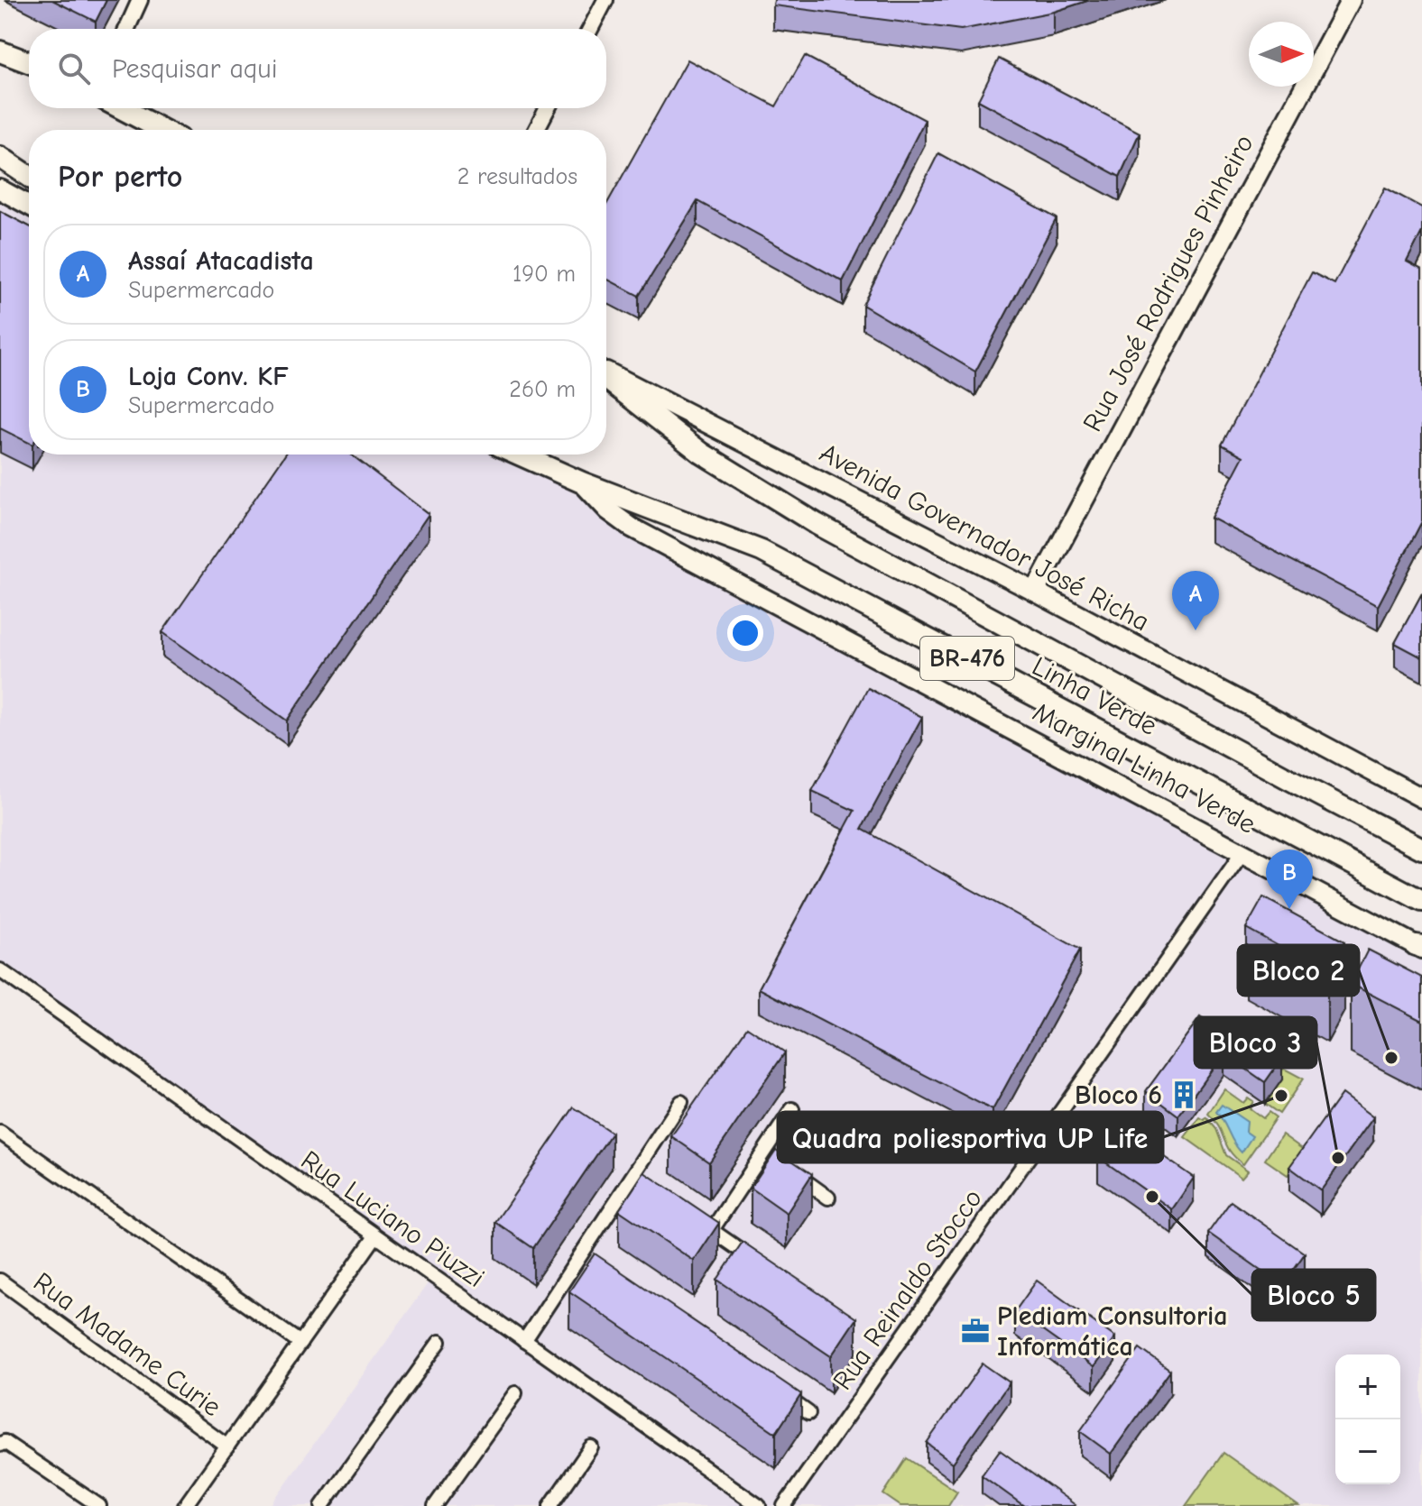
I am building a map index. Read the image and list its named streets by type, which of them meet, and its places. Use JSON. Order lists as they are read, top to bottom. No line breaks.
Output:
{"streets":{"highway":["BR-476","Linha Verde"],"main road":["Rua José Rodrigues Pinheiro","Avenida Governador José Richa","Marginal Linha Verde"],"street":["Rua Luciano Piuzzi","Rua Reinaldo Stocco","Rua Madame Curie"]},"crossings":[["Rua José Rodrigues Pinheiro","Avenida Governador José Richa"],["Linha Verde","Marginal Linha Verde"],["Marginal Linha Verde","Rua Reinaldo Stocco"]],"places":{"other":["Bloco 2","Quadra poliesportiva UP Life","Bloco 3","Bloco 5"],"building":["Bloco 6"],"office":["Plediam Consultoria Informática"]},"north":"right","page":{"search":"Pesquisar aqui","heading":["Por perto","2 resultados"],"list":[{"mark":"A","name":"Assaí Atacadista","note":"Supermercado","value":"190 m"},{"mark":"B","name":"Loja Conv. KF","note":"Supermercado","value":"260 m"}],"pins":["A","B"],"map_buttons":["+","−"]}}
